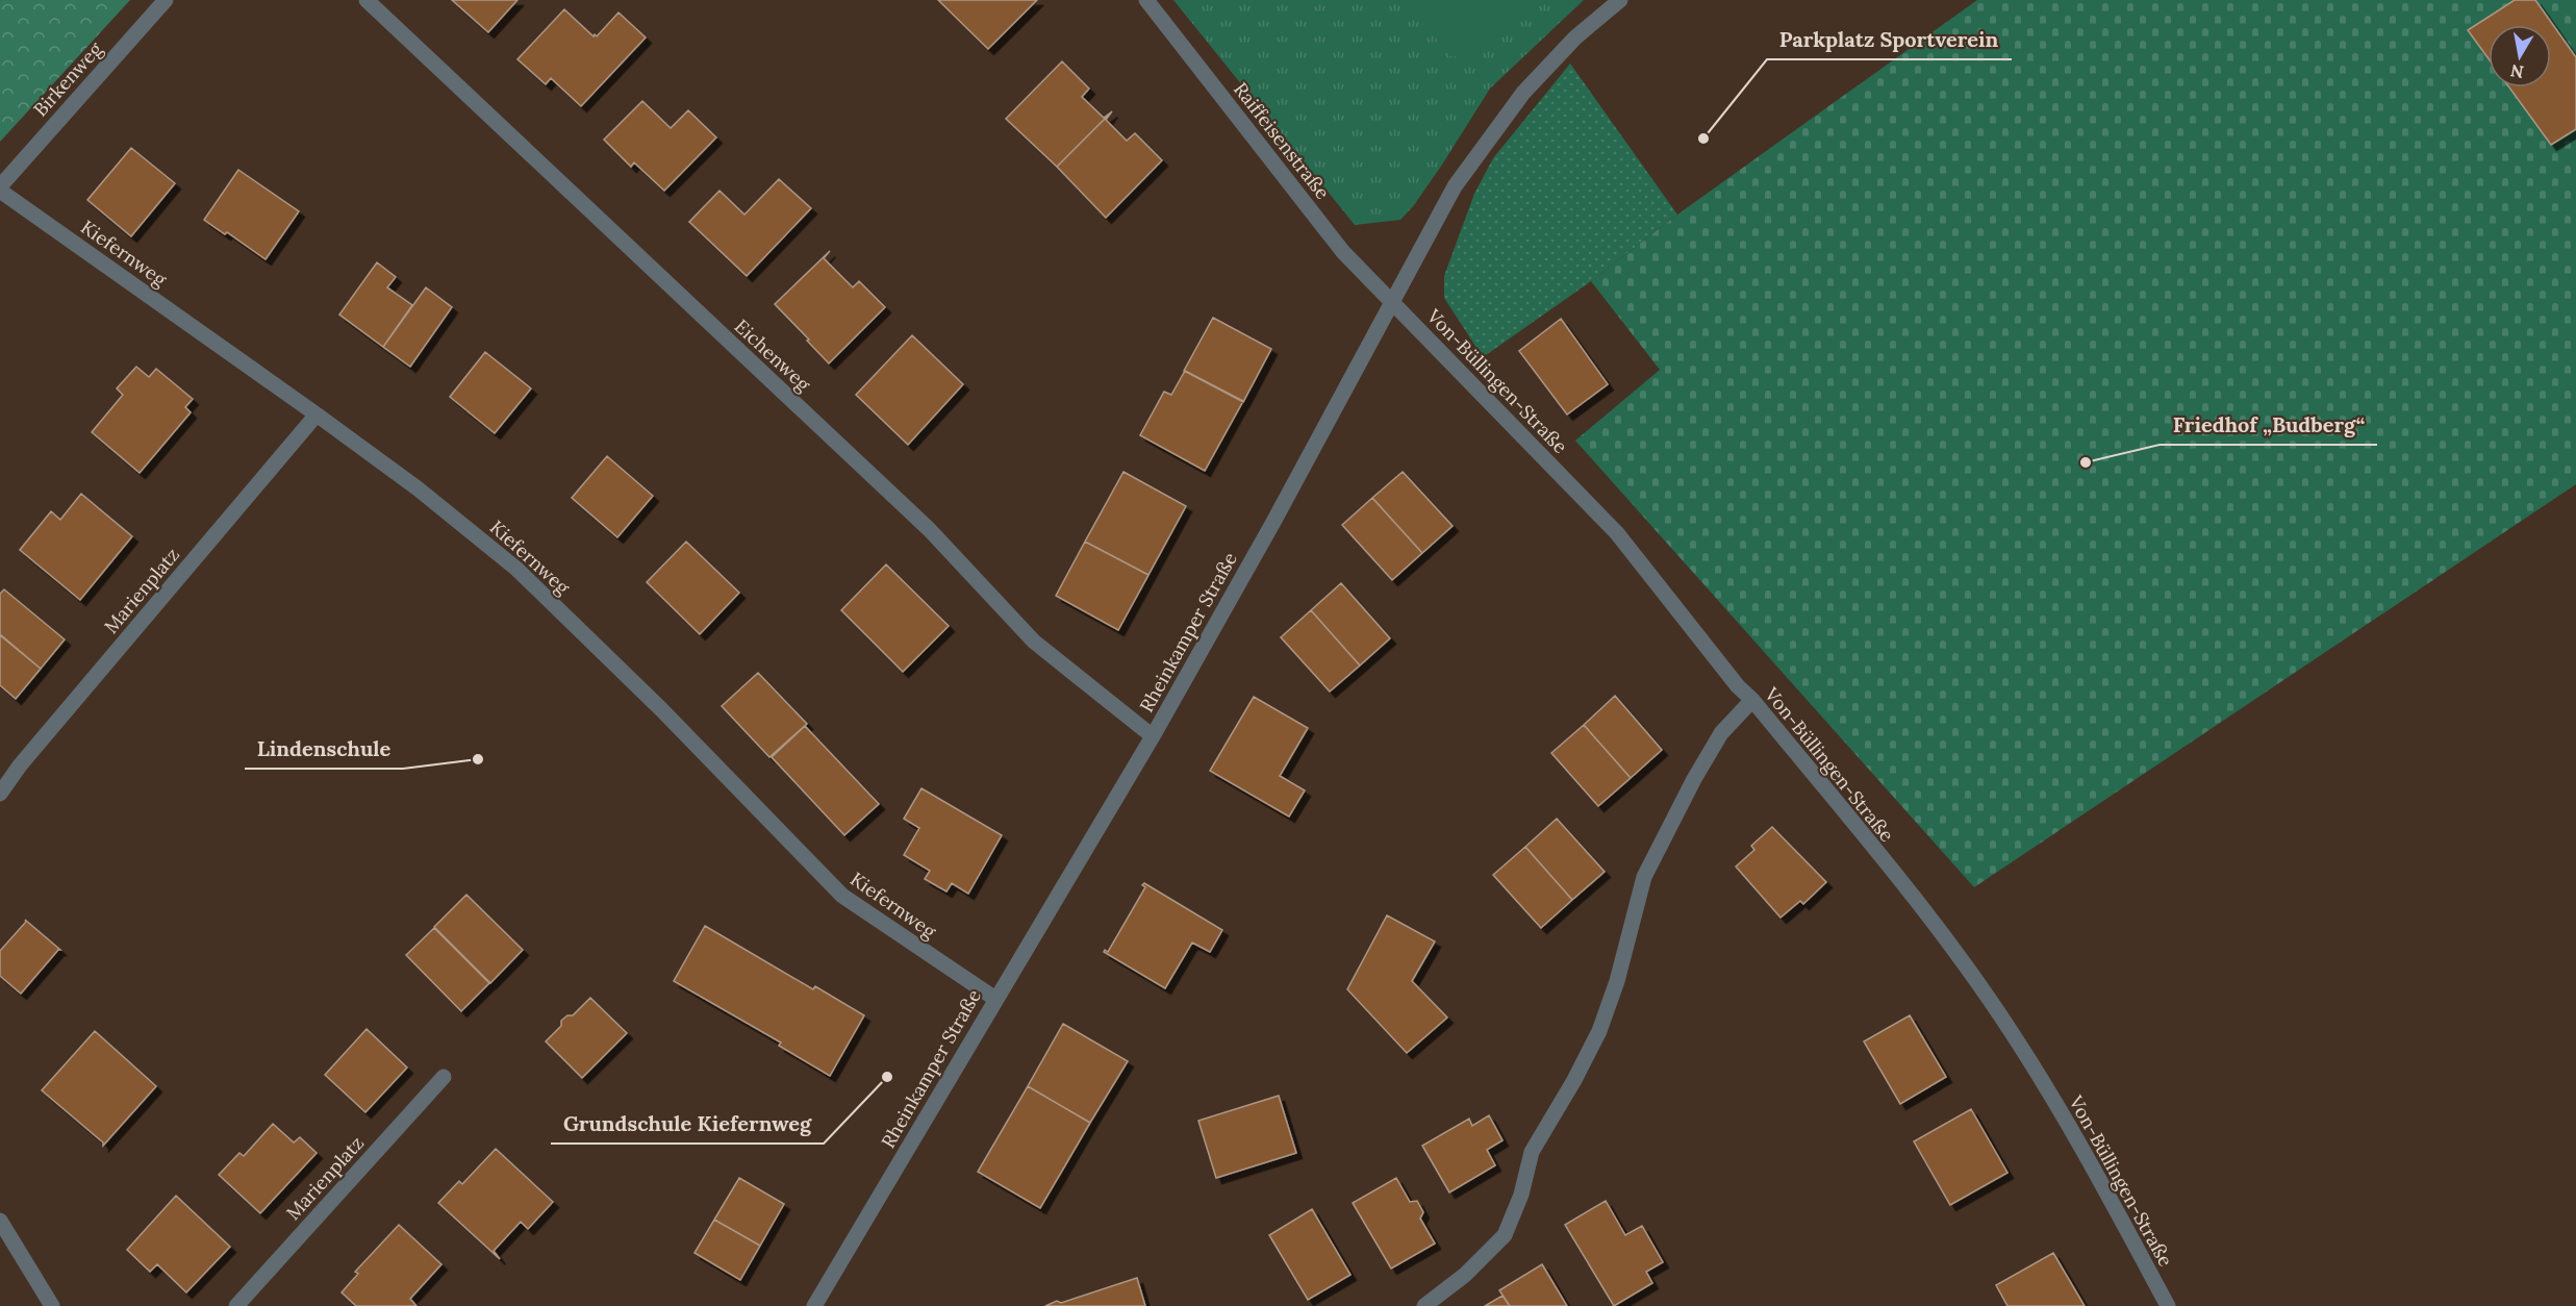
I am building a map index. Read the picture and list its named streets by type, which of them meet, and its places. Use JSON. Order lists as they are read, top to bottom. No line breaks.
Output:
{"streets":{"street":["Birkenweg","Raiffeisenstraße","Kiefernweg","Eichenweg","Von-Büllingen-Straße","Marienplatz","Rheinkamper Straße"]},"crossings":[["Birkenweg","Kiefernweg"],["Raiffeisenstraße","Von-Büllingen-Straße"],["Raiffeisenstraße","Rheinkamper Straße"],["Kiefernweg","Marienplatz"],["Kiefernweg","Rheinkamper Straße"],["Eichenweg","Rheinkamper Straße"],["Von-Büllingen-Straße","Rheinkamper Straße"]],"places":["Parkplatz Sportverein","Friedhof „Budberg“","Lindenschule","Grundschule Kiefernweg"],"north":"bottom"}
